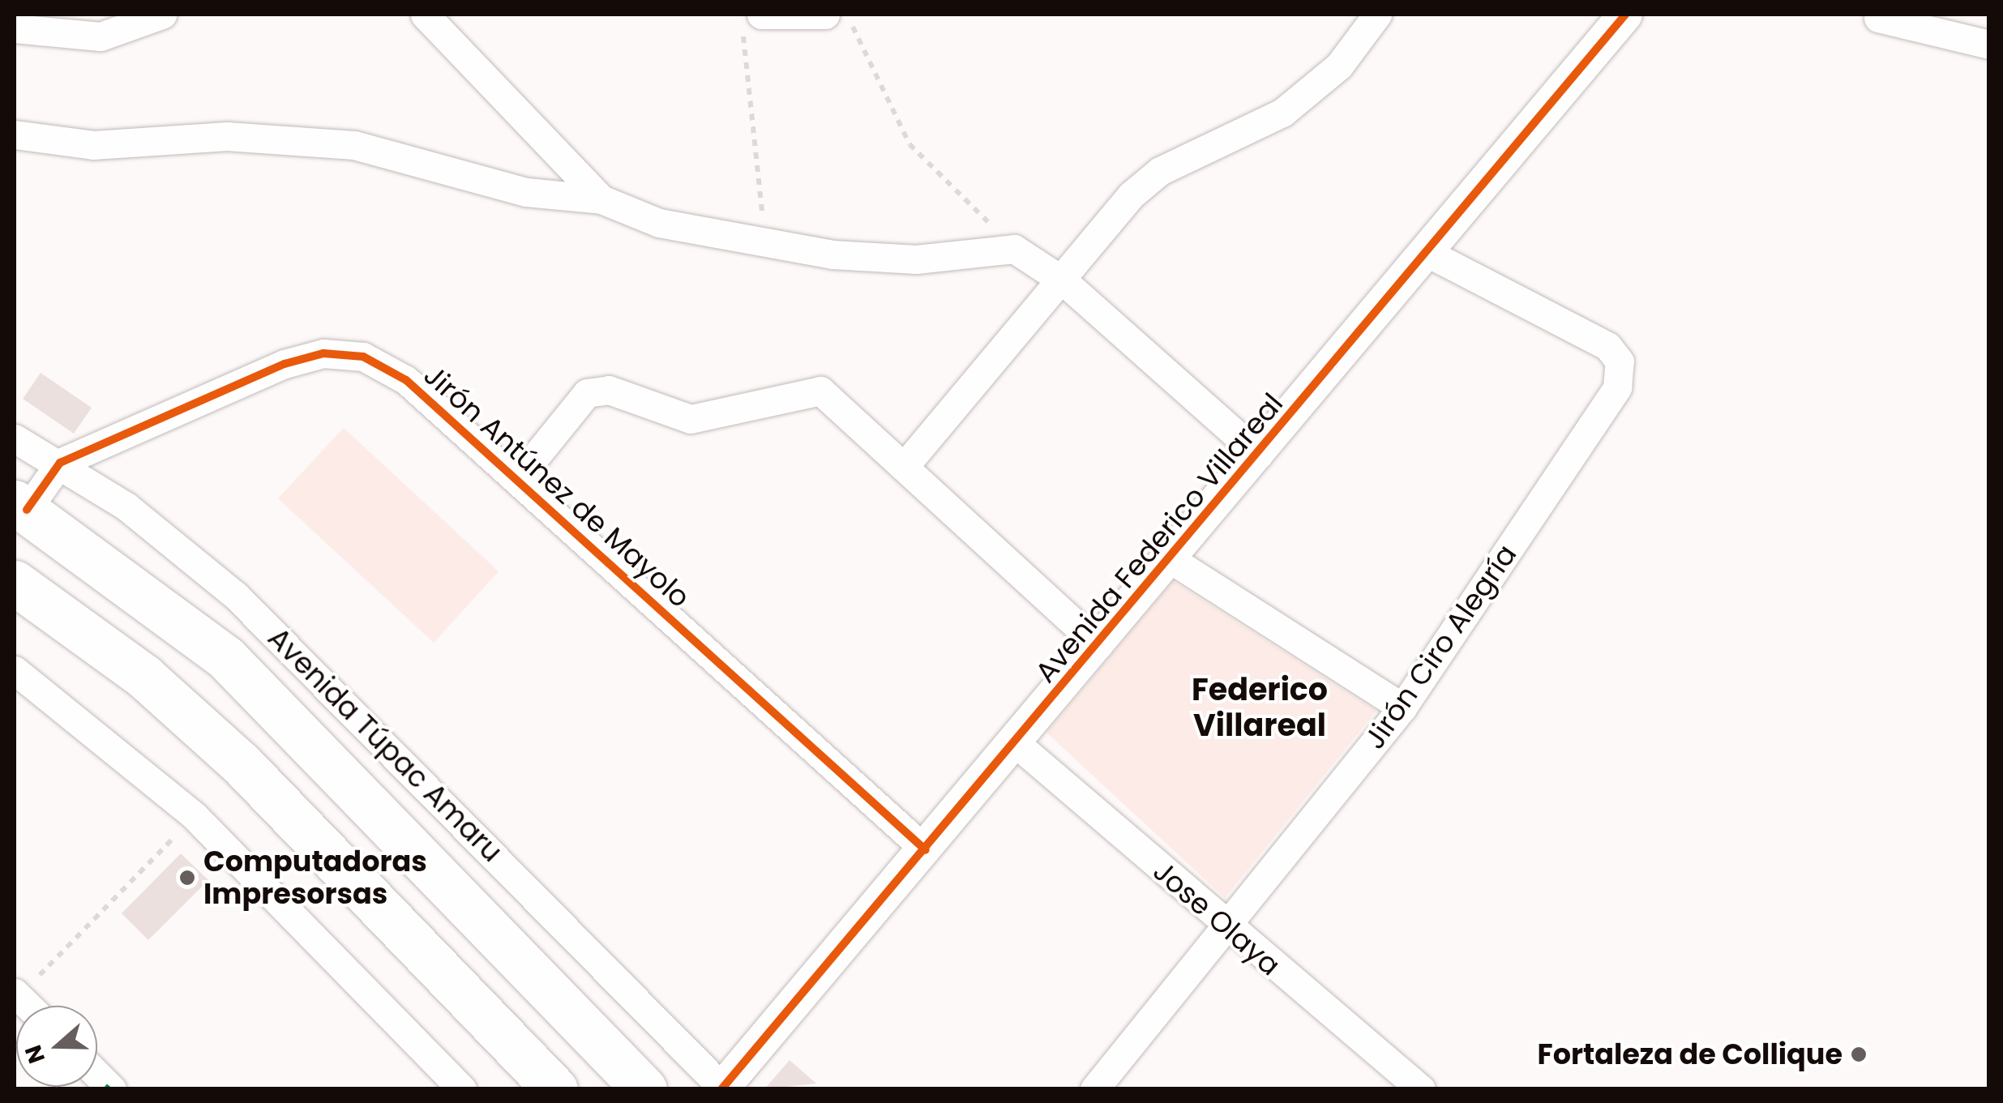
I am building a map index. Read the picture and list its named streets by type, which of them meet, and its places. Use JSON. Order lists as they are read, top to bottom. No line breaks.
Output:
{"streets":{"highway":["Avenida Túpac Amaru"],"street":["Jirón Antúnez de Mayolo","Avenida Federico Villareal","Jirón Ciro Alegría","Jose Olaya"]},"crossings":[["Jirón Antúnez de Mayolo","Avenida Federico Villareal"],["Jirón Antúnez de Mayolo","Avenida Túpac Amaru"],["Avenida Federico Villareal","Jirón Ciro Alegría"],["Avenida Federico Villareal","Avenida Túpac Amaru"],["Avenida Federico Villareal","Jose Olaya"],["Jirón Ciro Alegría","Jose Olaya"]],"districts":["Federico Villareal"],"places":["Computadoras Impresorsas","Fortaleza de Collique"],"north":"left"}
